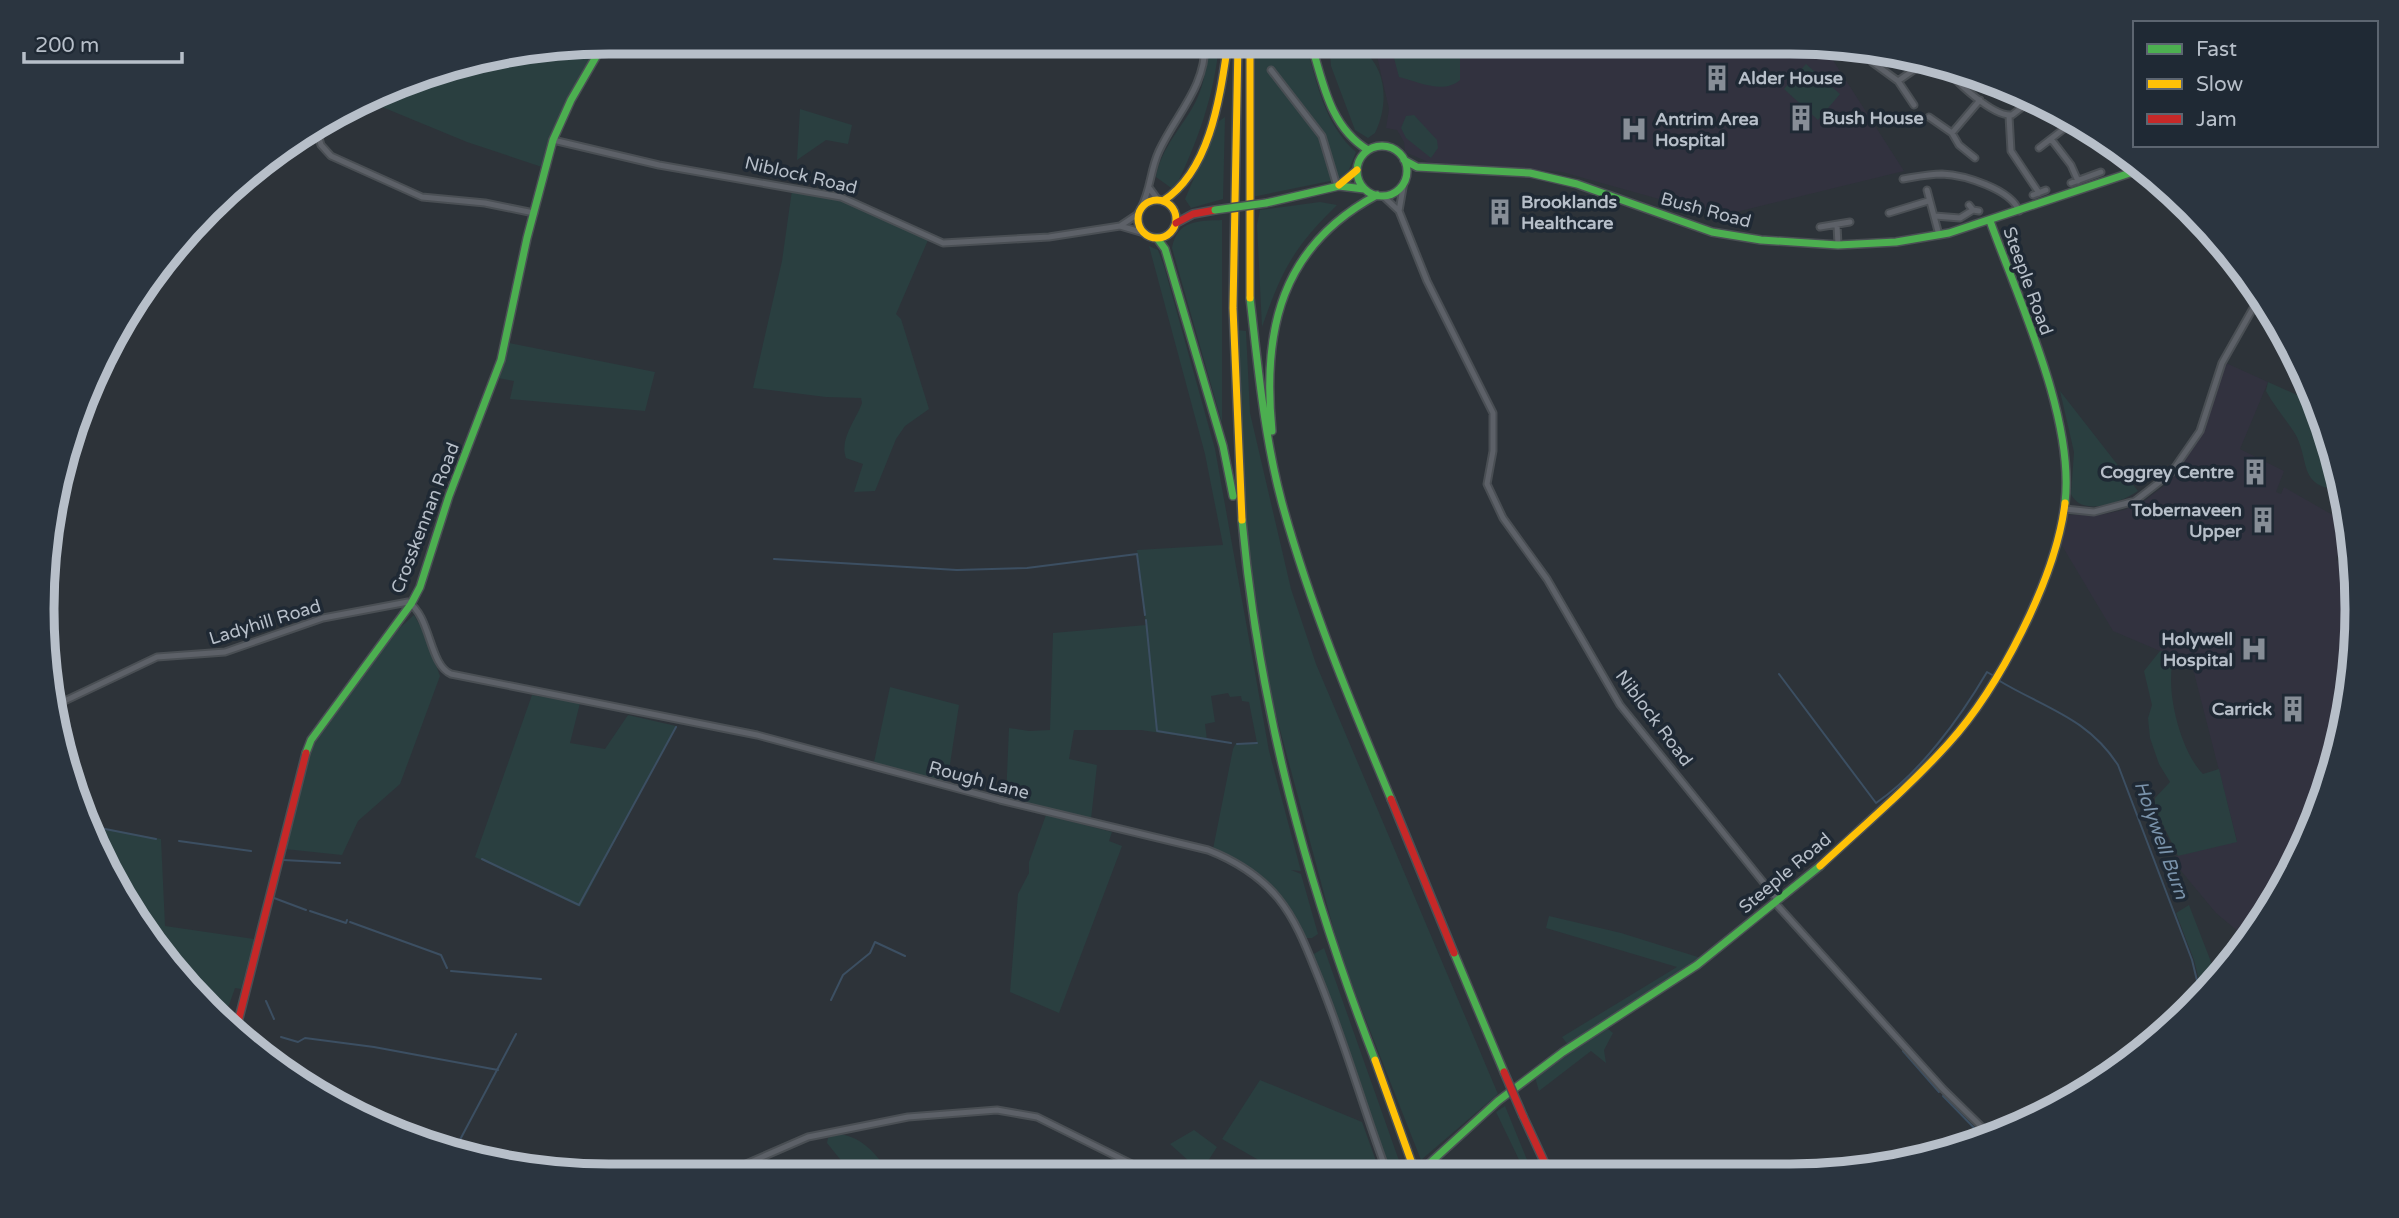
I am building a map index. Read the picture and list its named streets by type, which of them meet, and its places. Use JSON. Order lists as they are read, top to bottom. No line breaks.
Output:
{"streets":{"main road":["Bush Road","Steeple Road","Crosskennan Road"],"street":["Niblock Road","Ladyhill Road","Rough Lane"]},"crossings":[["Niblock Road","Bush Road"],["Niblock Road","Steeple Road"],["Niblock Road","Crosskennan Road"],["Bush Road","Steeple Road"],["Crosskennan Road","Ladyhill Road"],["Crosskennan Road","Rough Lane"],["Ladyhill Road","Rough Lane"]],"water":["Holywell Burn"],"places":{"building":["Alder House","Bush House","Brooklands Healthcare","Coggrey Centre","Tobernaveen Upper","Carrick"],"hospital":["Antrim Area Hospital","Holywell Hospital"]},"legend":["Fast","Slow","Jam"],"scale_bar":"200 m"}
